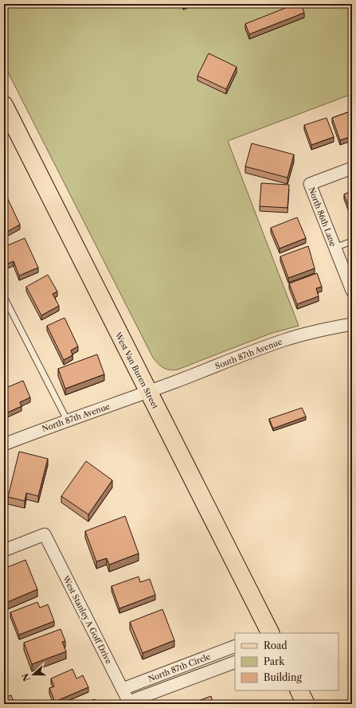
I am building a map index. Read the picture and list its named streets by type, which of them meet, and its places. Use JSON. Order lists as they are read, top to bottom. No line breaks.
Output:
{"streets":{"main road":["West Van Buren Street"],"street":["North 86th Lane","South 87th Avenue","North 87th Avenue","West Stanley A Goff Drive","North 87th Circle"]},"crossings":[["South 87th Avenue","West Van Buren Street"],["South 87th Avenue","North 87th Avenue"],["West Van Buren Street","North 87th Avenue"],["West Stanley A Goff Drive","North 87th Circle"]],"legend":["Road","Park","Building"],"north":"left"}
